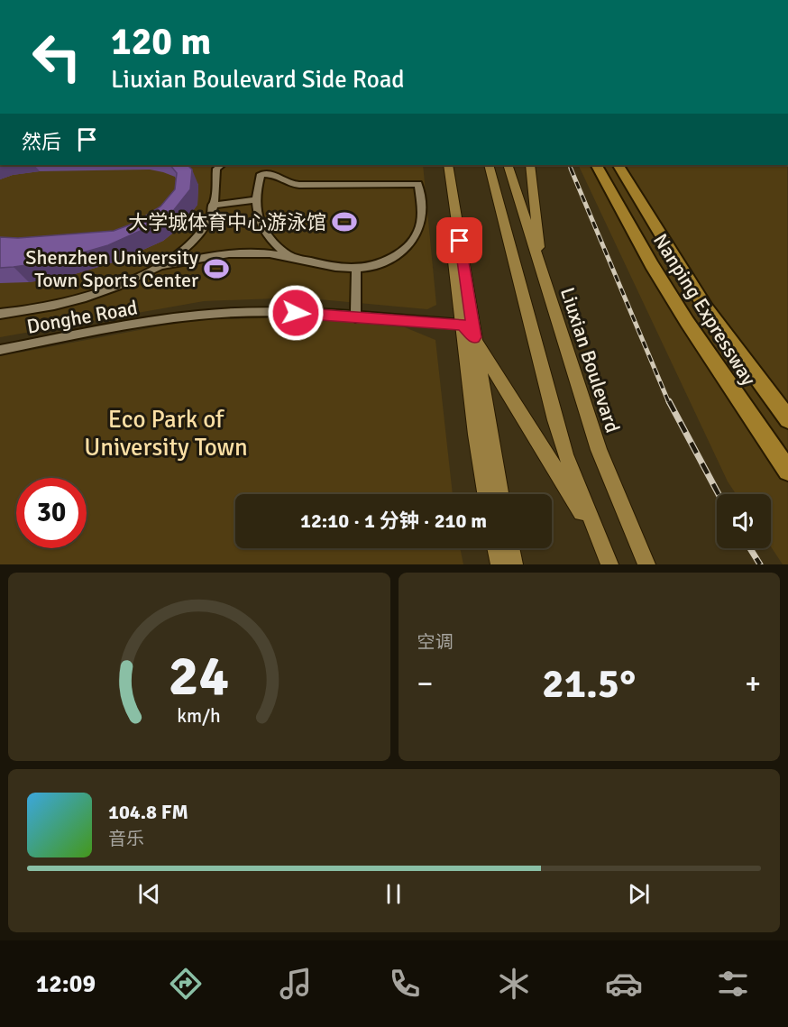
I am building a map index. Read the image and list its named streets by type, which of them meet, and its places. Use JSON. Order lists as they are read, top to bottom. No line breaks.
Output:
{"streets":{"highway":["Nanping Expressway"],"main road":["Liuxian Boulevard"],"street":["Donghe Road"]},"parks":["Eco Park of University Town"],"places":{"sports":["大学城体育中心游泳馆","Shenzhen University Town Sports Center"]},"page":{"turn":["120 m","Liuxian Boulevard Side Road"],"then":"然后","limit":"30","trip":"12:10 · 1 分钟 · 210 m","tile":"空调","heat":["−","21.5°","+"],"song":["104.8 FM","音乐"],"tabs":"12:09","gauge":["24","km/h"]}}
